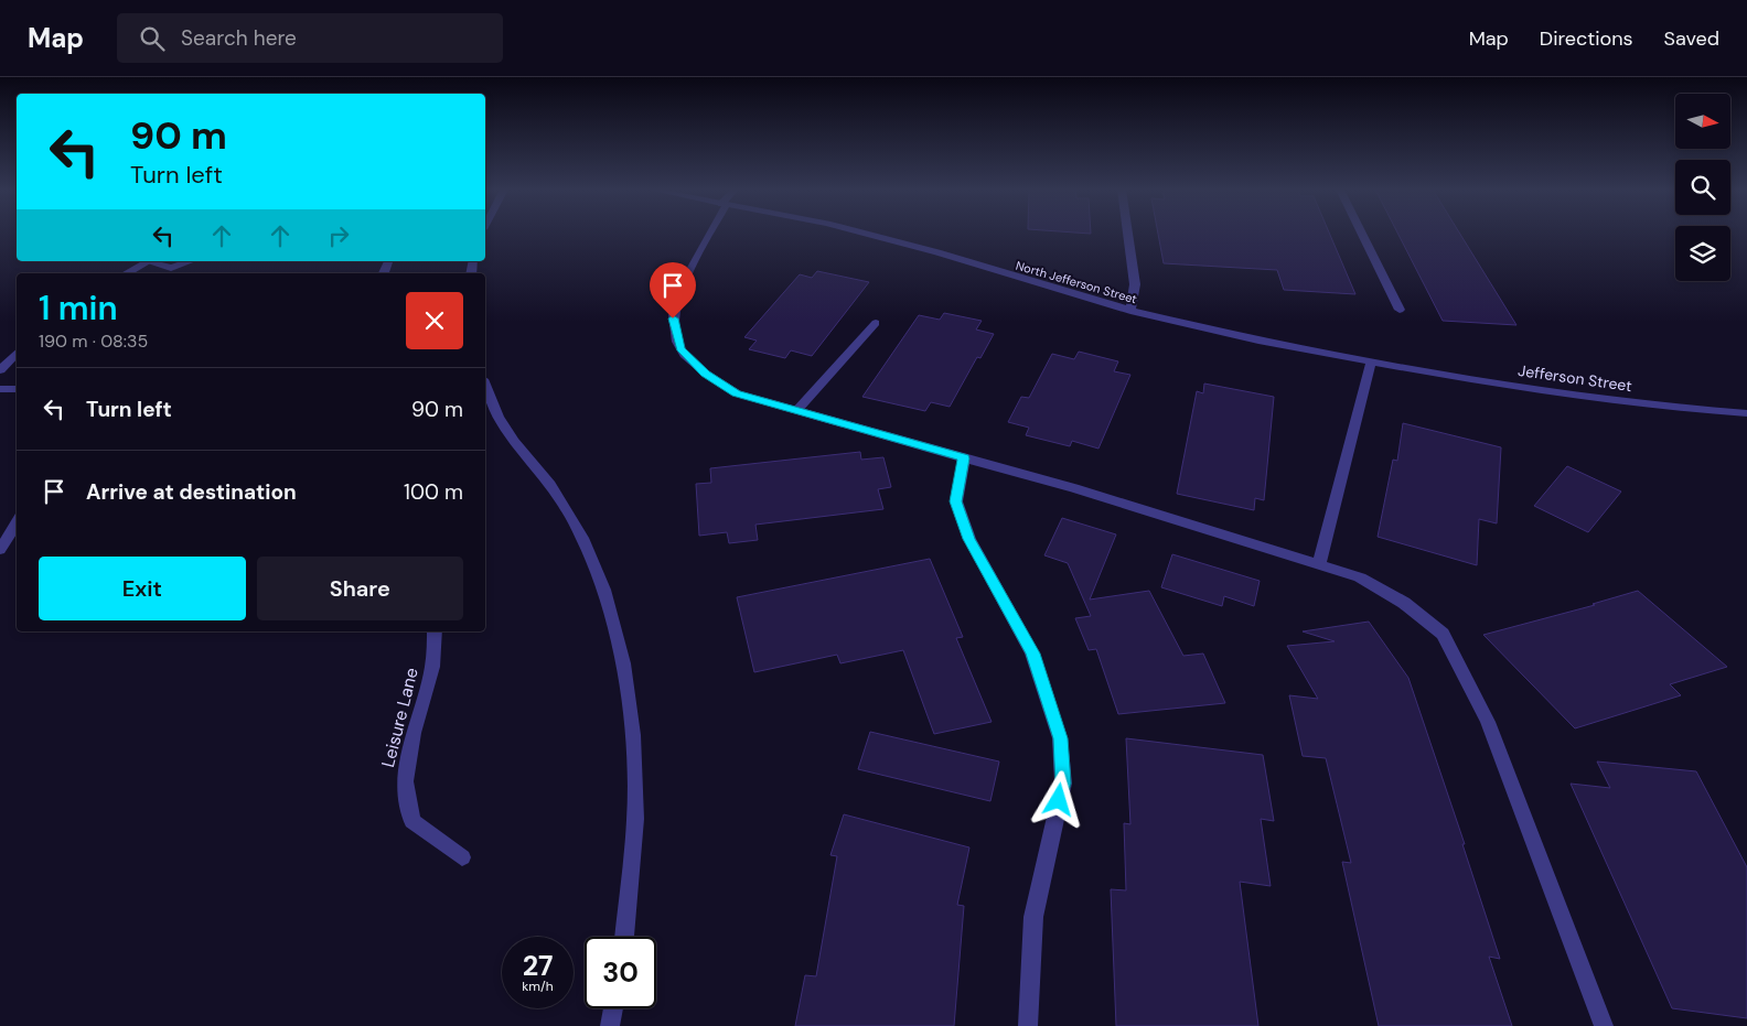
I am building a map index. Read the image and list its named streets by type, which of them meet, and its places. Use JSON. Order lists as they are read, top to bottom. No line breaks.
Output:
{"streets":{"street":["North Jefferson Street","Jefferson Street","Leisure Lane"]},"crossings":[["North Jefferson Street","Jefferson Street"]],"north":"right","page":{"header":"Map","search":"Search here","nav":["Map","Directions","Saved"],"turn":["90 m","Turn left"],"heading":["1 min","190 m · 08:35"],"list":[{"name":"Turn left","value":"90 m"},{"name":"Arrive at destination","value":"100 m"}],"buttons":["Exit","Share"],"speed":"27 km/h","limit":"30"}}
